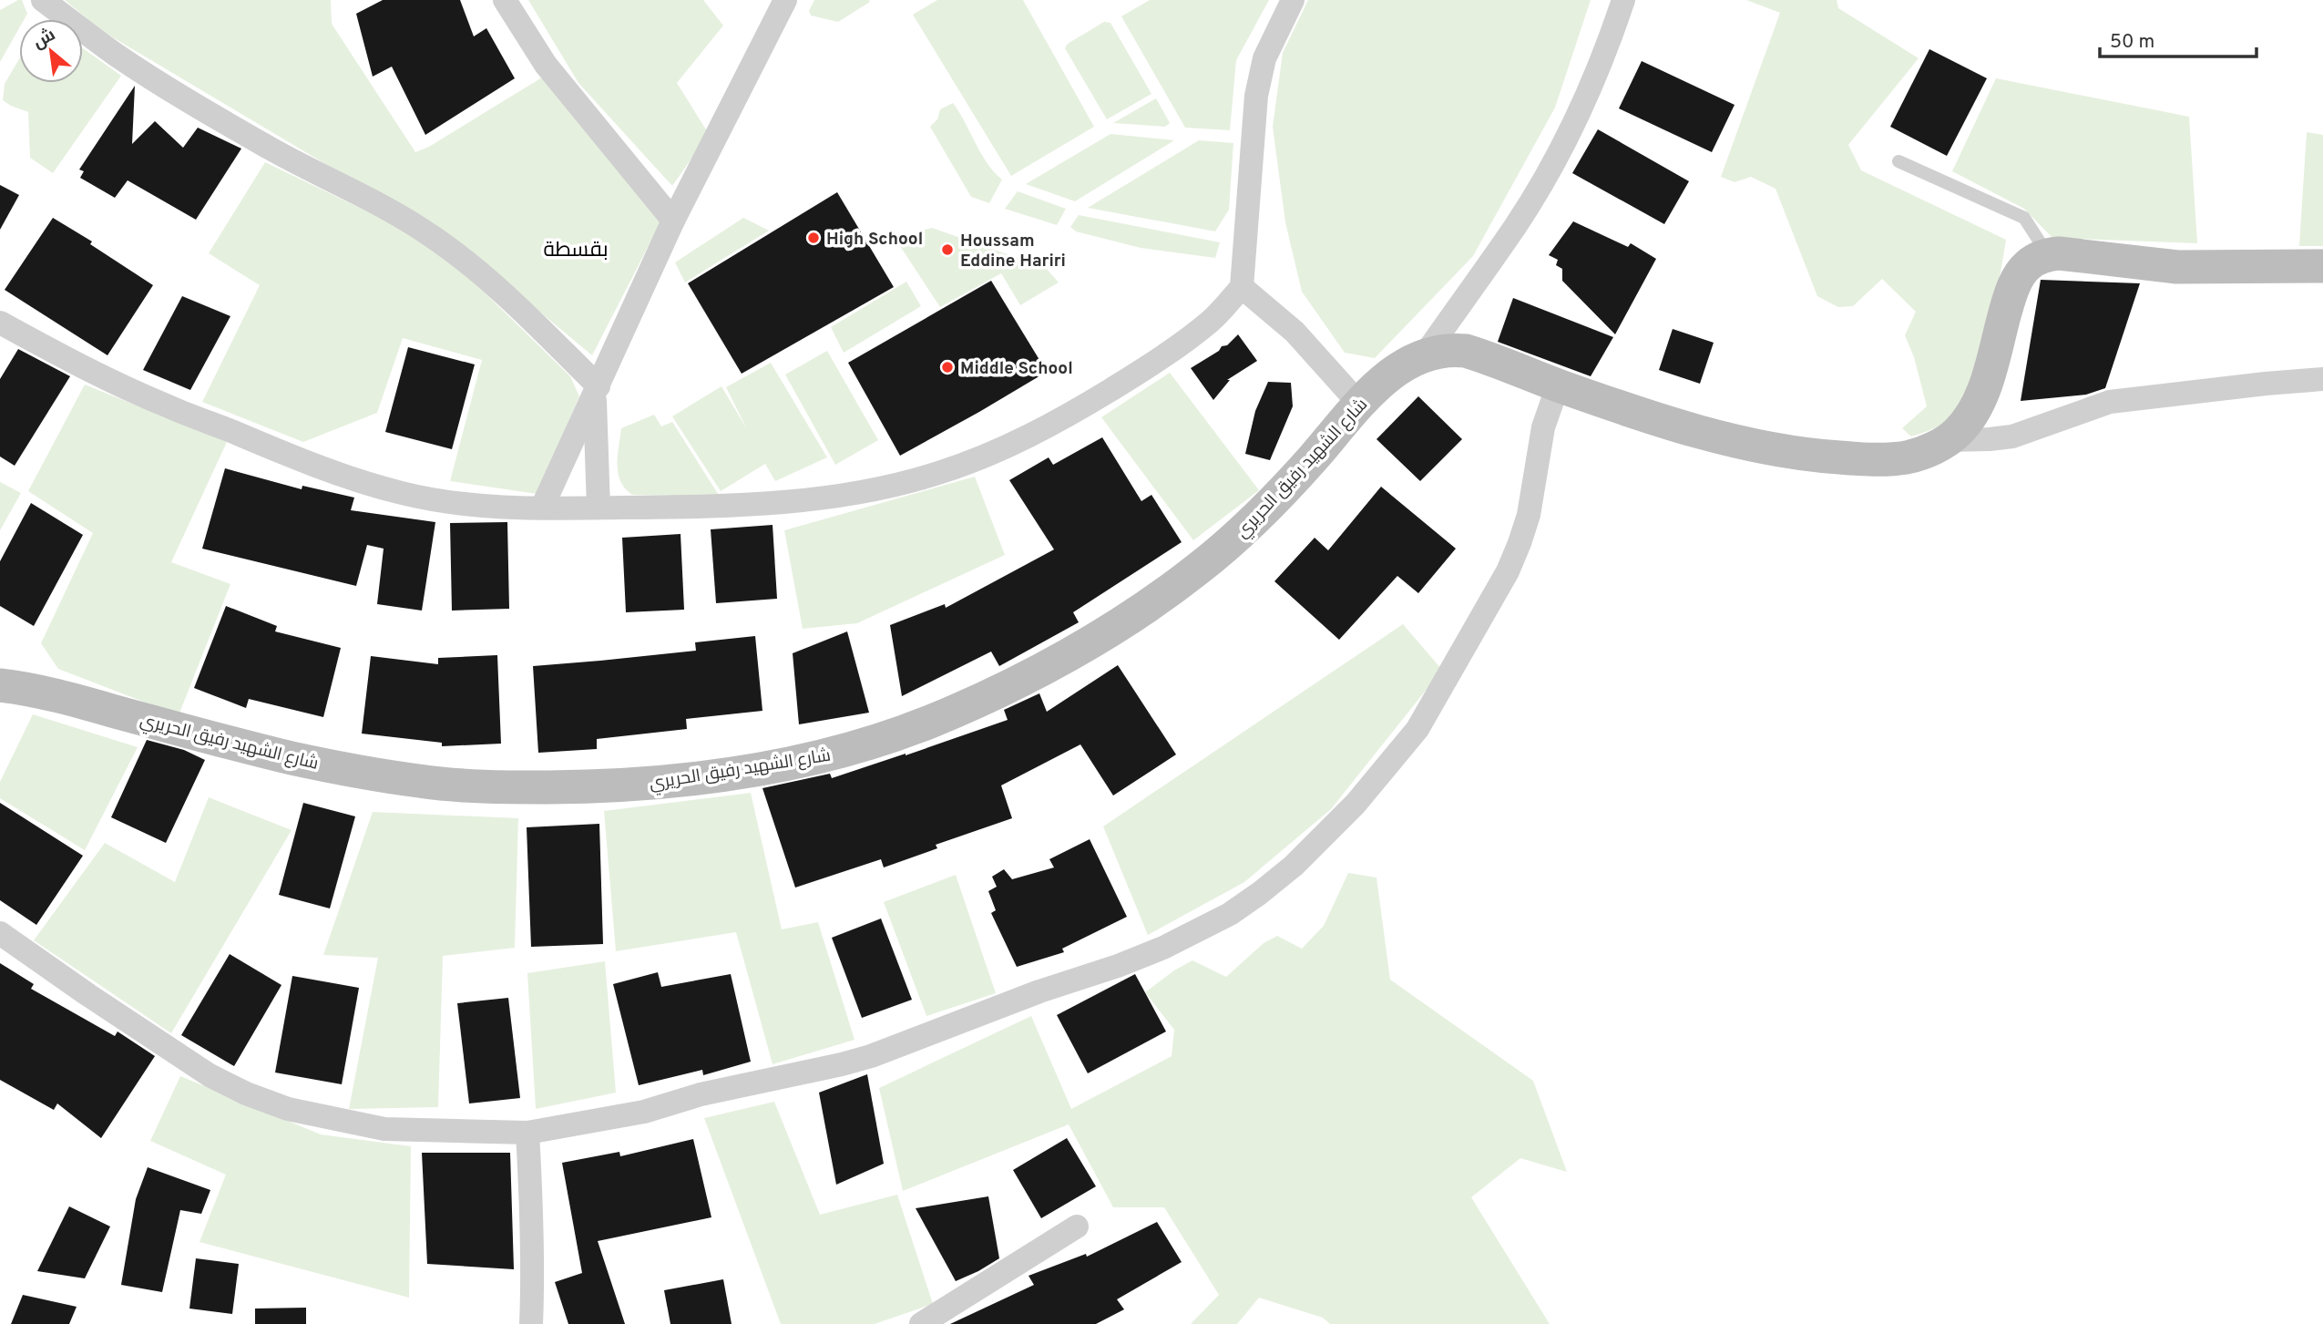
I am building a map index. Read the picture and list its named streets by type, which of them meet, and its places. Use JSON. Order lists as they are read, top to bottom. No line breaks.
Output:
{"streets":{"street":["شارع الشهيد رفيق الحريري"]},"districts":["بقسطة"],"places":["High School","Houssam Eddine Hariri","Middle School"],"scale_bar":"50 m","north":"top left"}
